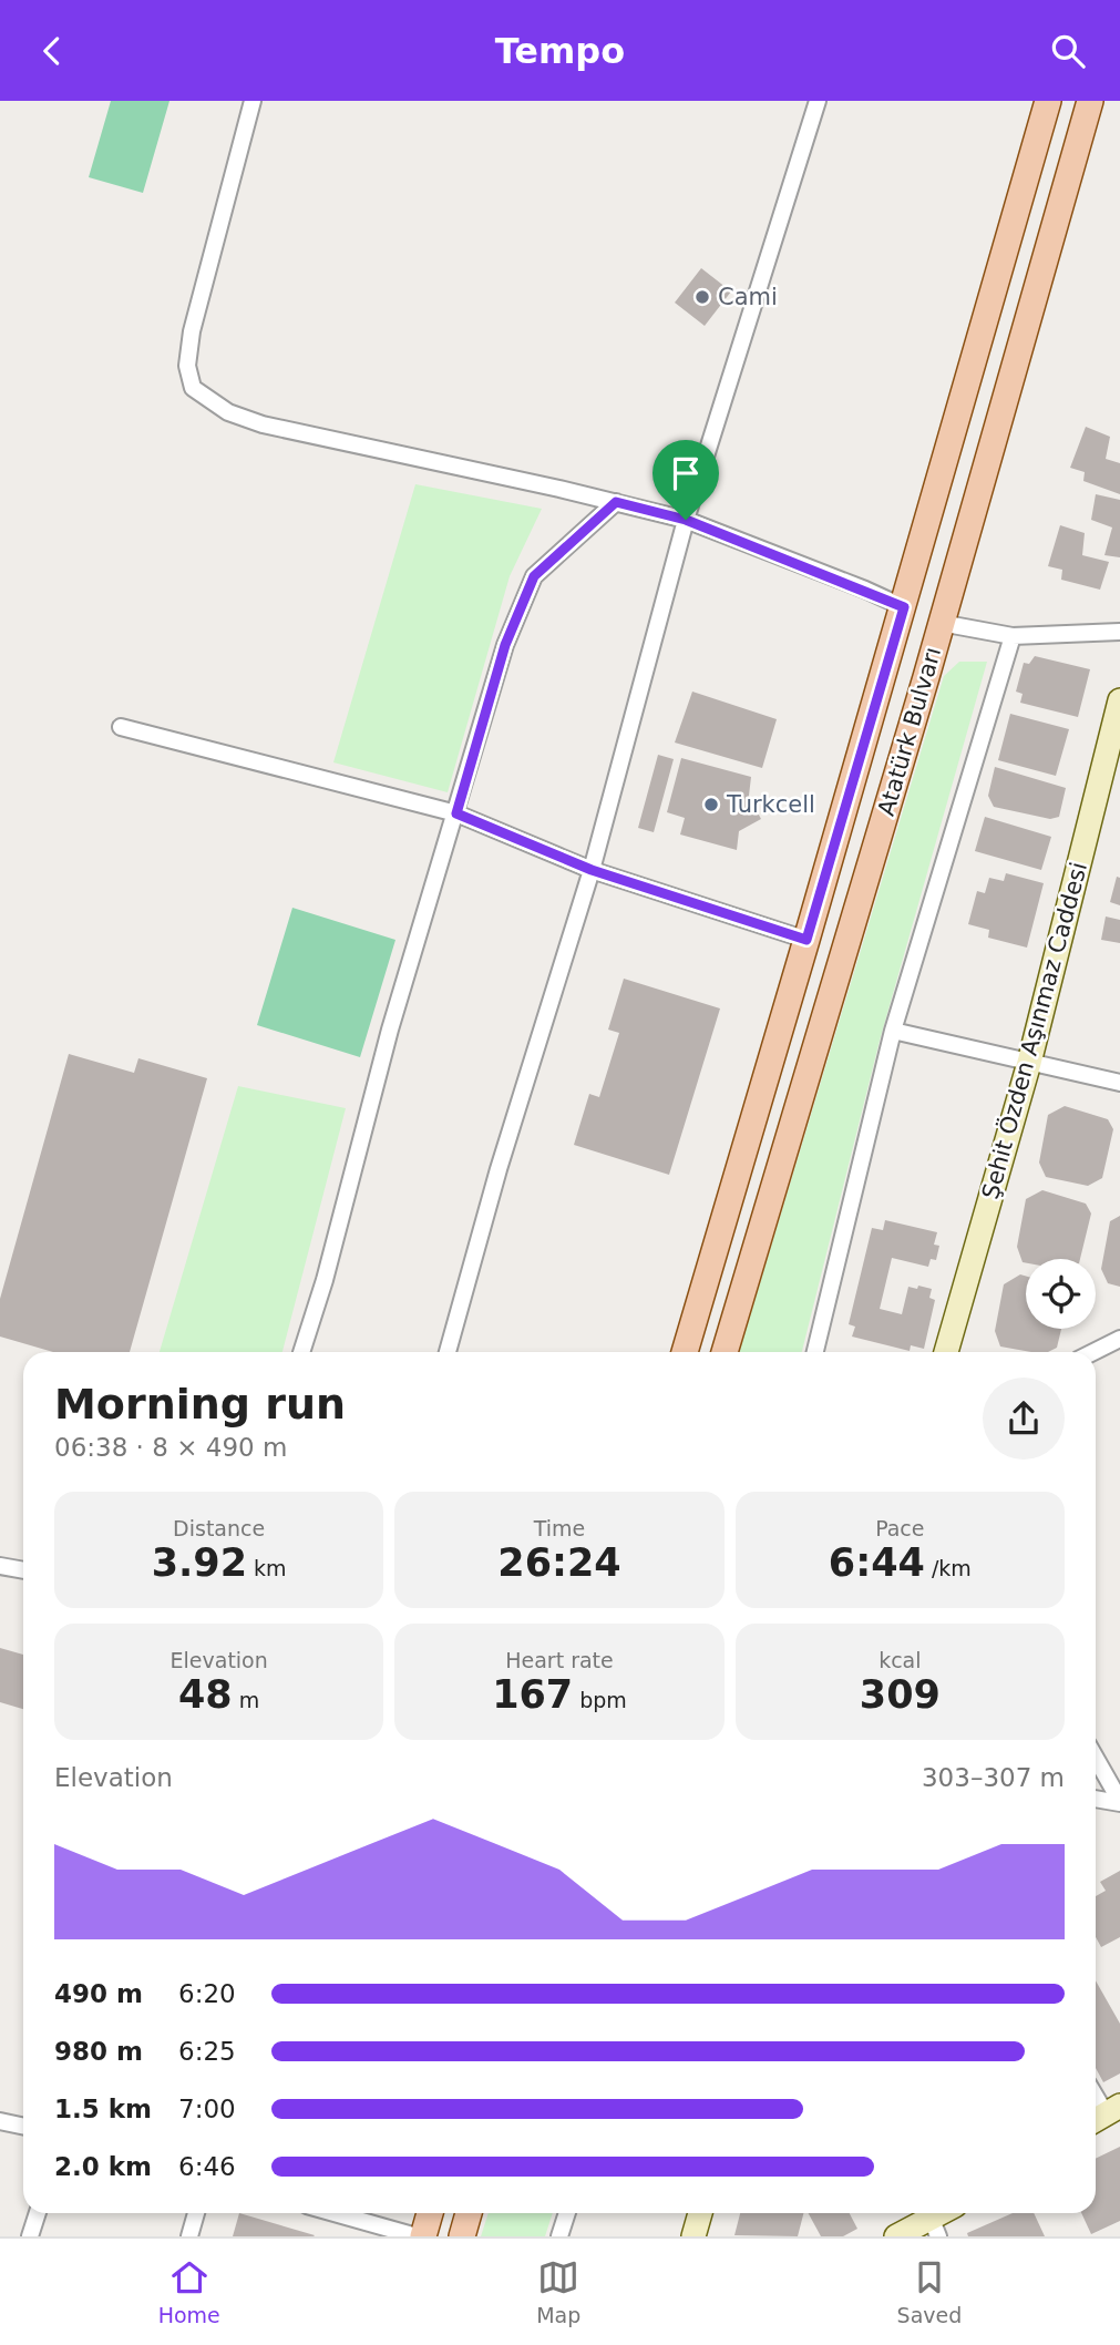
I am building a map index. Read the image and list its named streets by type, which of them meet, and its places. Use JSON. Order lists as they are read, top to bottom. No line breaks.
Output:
{"streets":{"main road":["Atatürk Bulvarı"],"street":["Şehit Özden Aşınmaz Caddesi"]},"places":["Cami","Turkcell"],"page":{"header":"Tempo","heading":["Morning run","06:38 · 8 × 490 m"],"stats":[["Distance","3.92 km"],["Time","26:24"],["Pace","6:44 /km"],["Elevation","48 m"],["Heart rate","167 bpm"],["kcal","309"]],"chart":["Elevation","303–307 m"],"list":[{"name":"490 m","note":"6:20"},{"name":"980 m","note":"6:25"},{"name":"1.5 km","note":"7:00"},{"name":"2.0 km","note":"6:46"}],"tabs":["Home","Map","Saved"]}}
